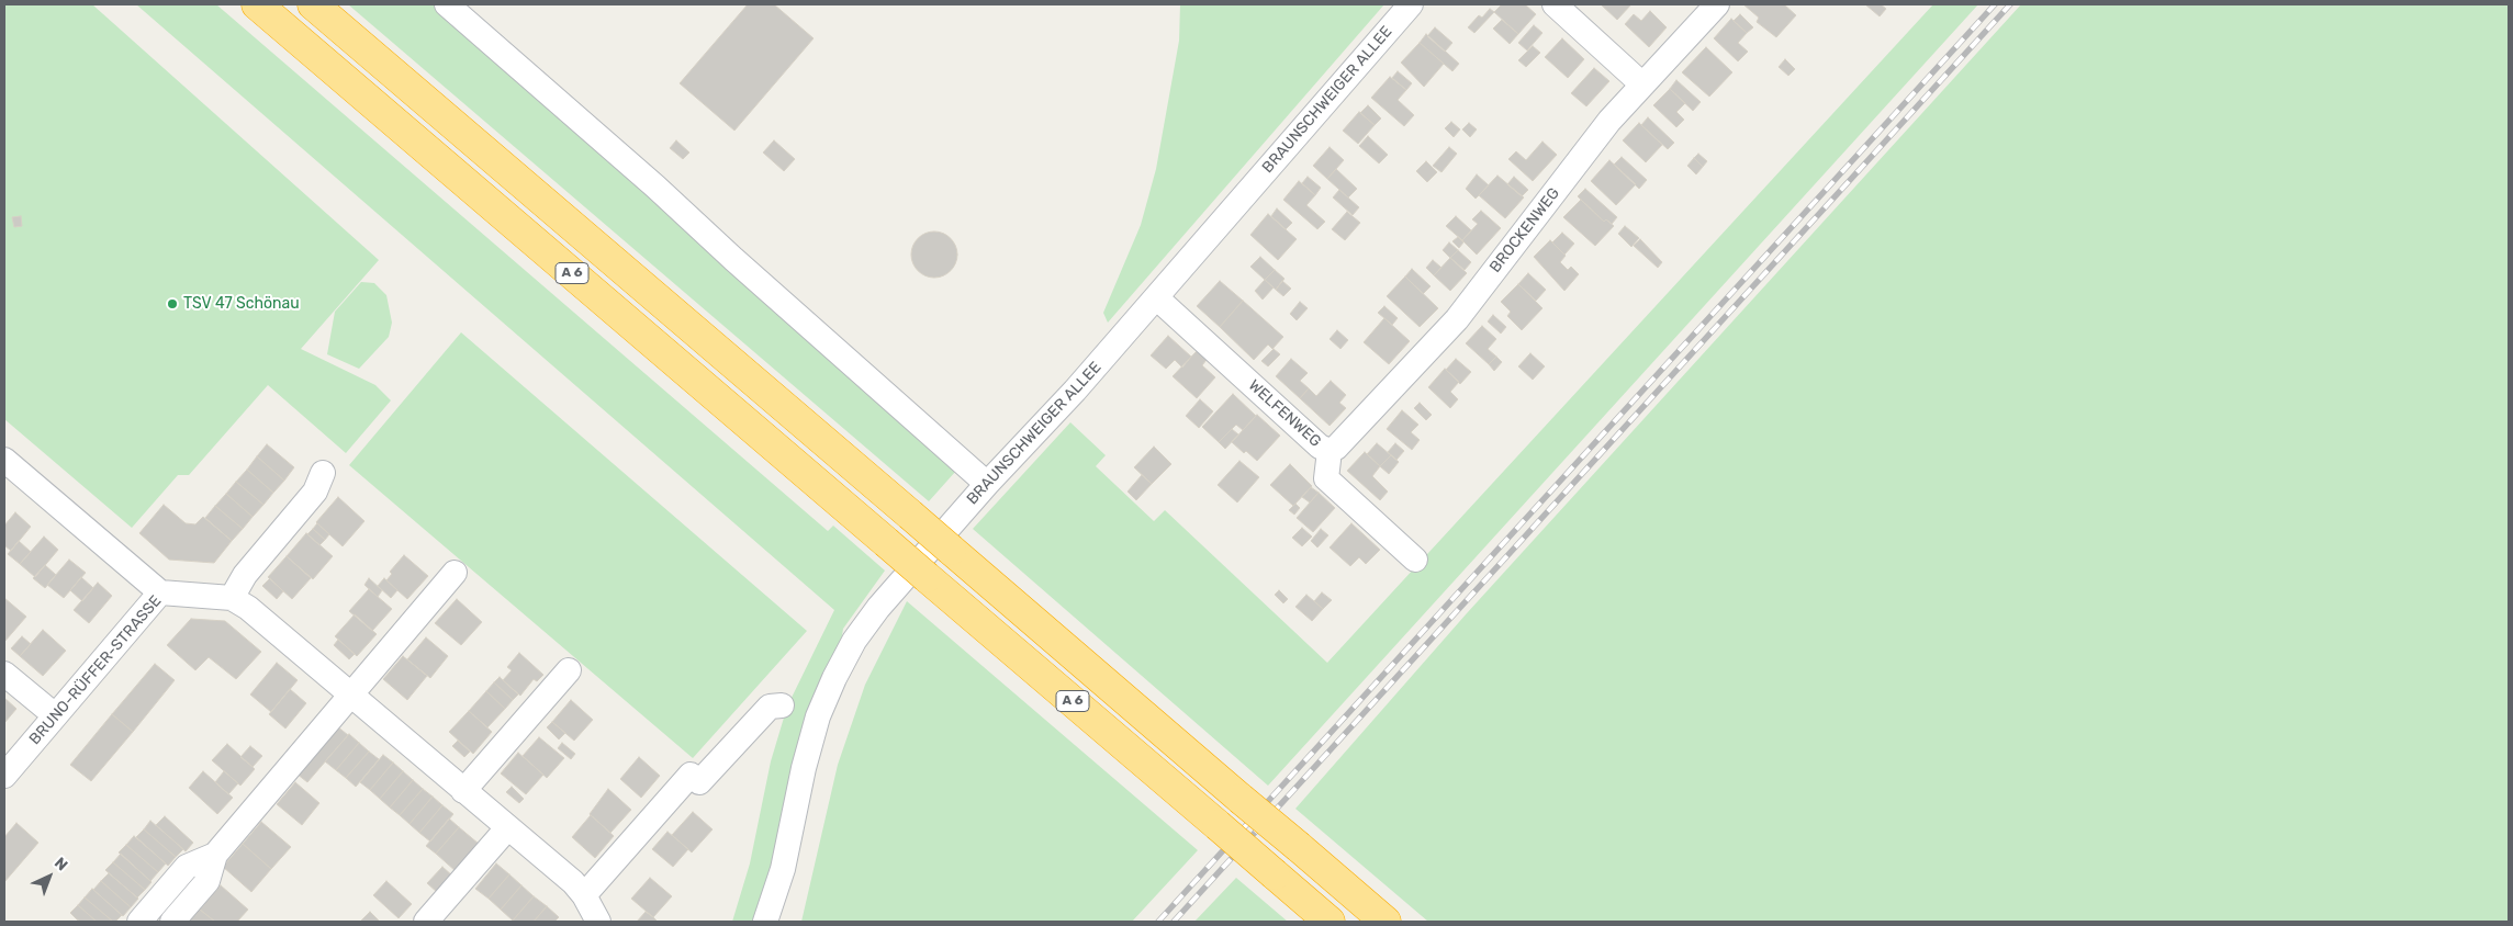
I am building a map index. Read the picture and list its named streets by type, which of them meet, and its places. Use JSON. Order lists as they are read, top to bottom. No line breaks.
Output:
{"streets":{"highway":["A 6"],"street":["BRAUNSCHWEIGER ALLEE","BROCKENWEG","WELFENWEG","BRUNO-RÜFFER-STRASSE"]},"crossings":[["BRAUNSCHWEIGER ALLEE","WELFENWEG"],["BROCKENWEG","WELFENWEG"]],"places":["TSV 47 Schönau"],"north":"top right"}
